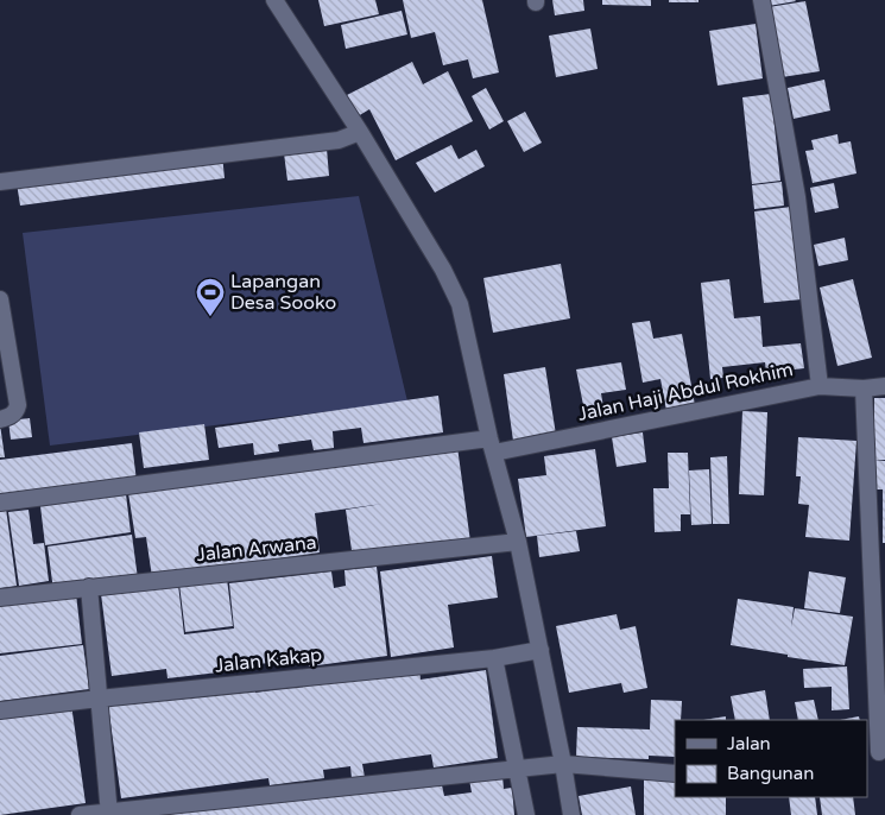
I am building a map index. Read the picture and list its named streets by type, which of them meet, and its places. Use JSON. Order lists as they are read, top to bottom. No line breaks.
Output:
{"streets":{"street":["Jalan Haji Abdul Rokhim","Jalan Arwana","Jalan Kakap"]},"places":{"sports":["Lapangan Desa Sooko"]},"legend":["Jalan","Bangunan"]}
